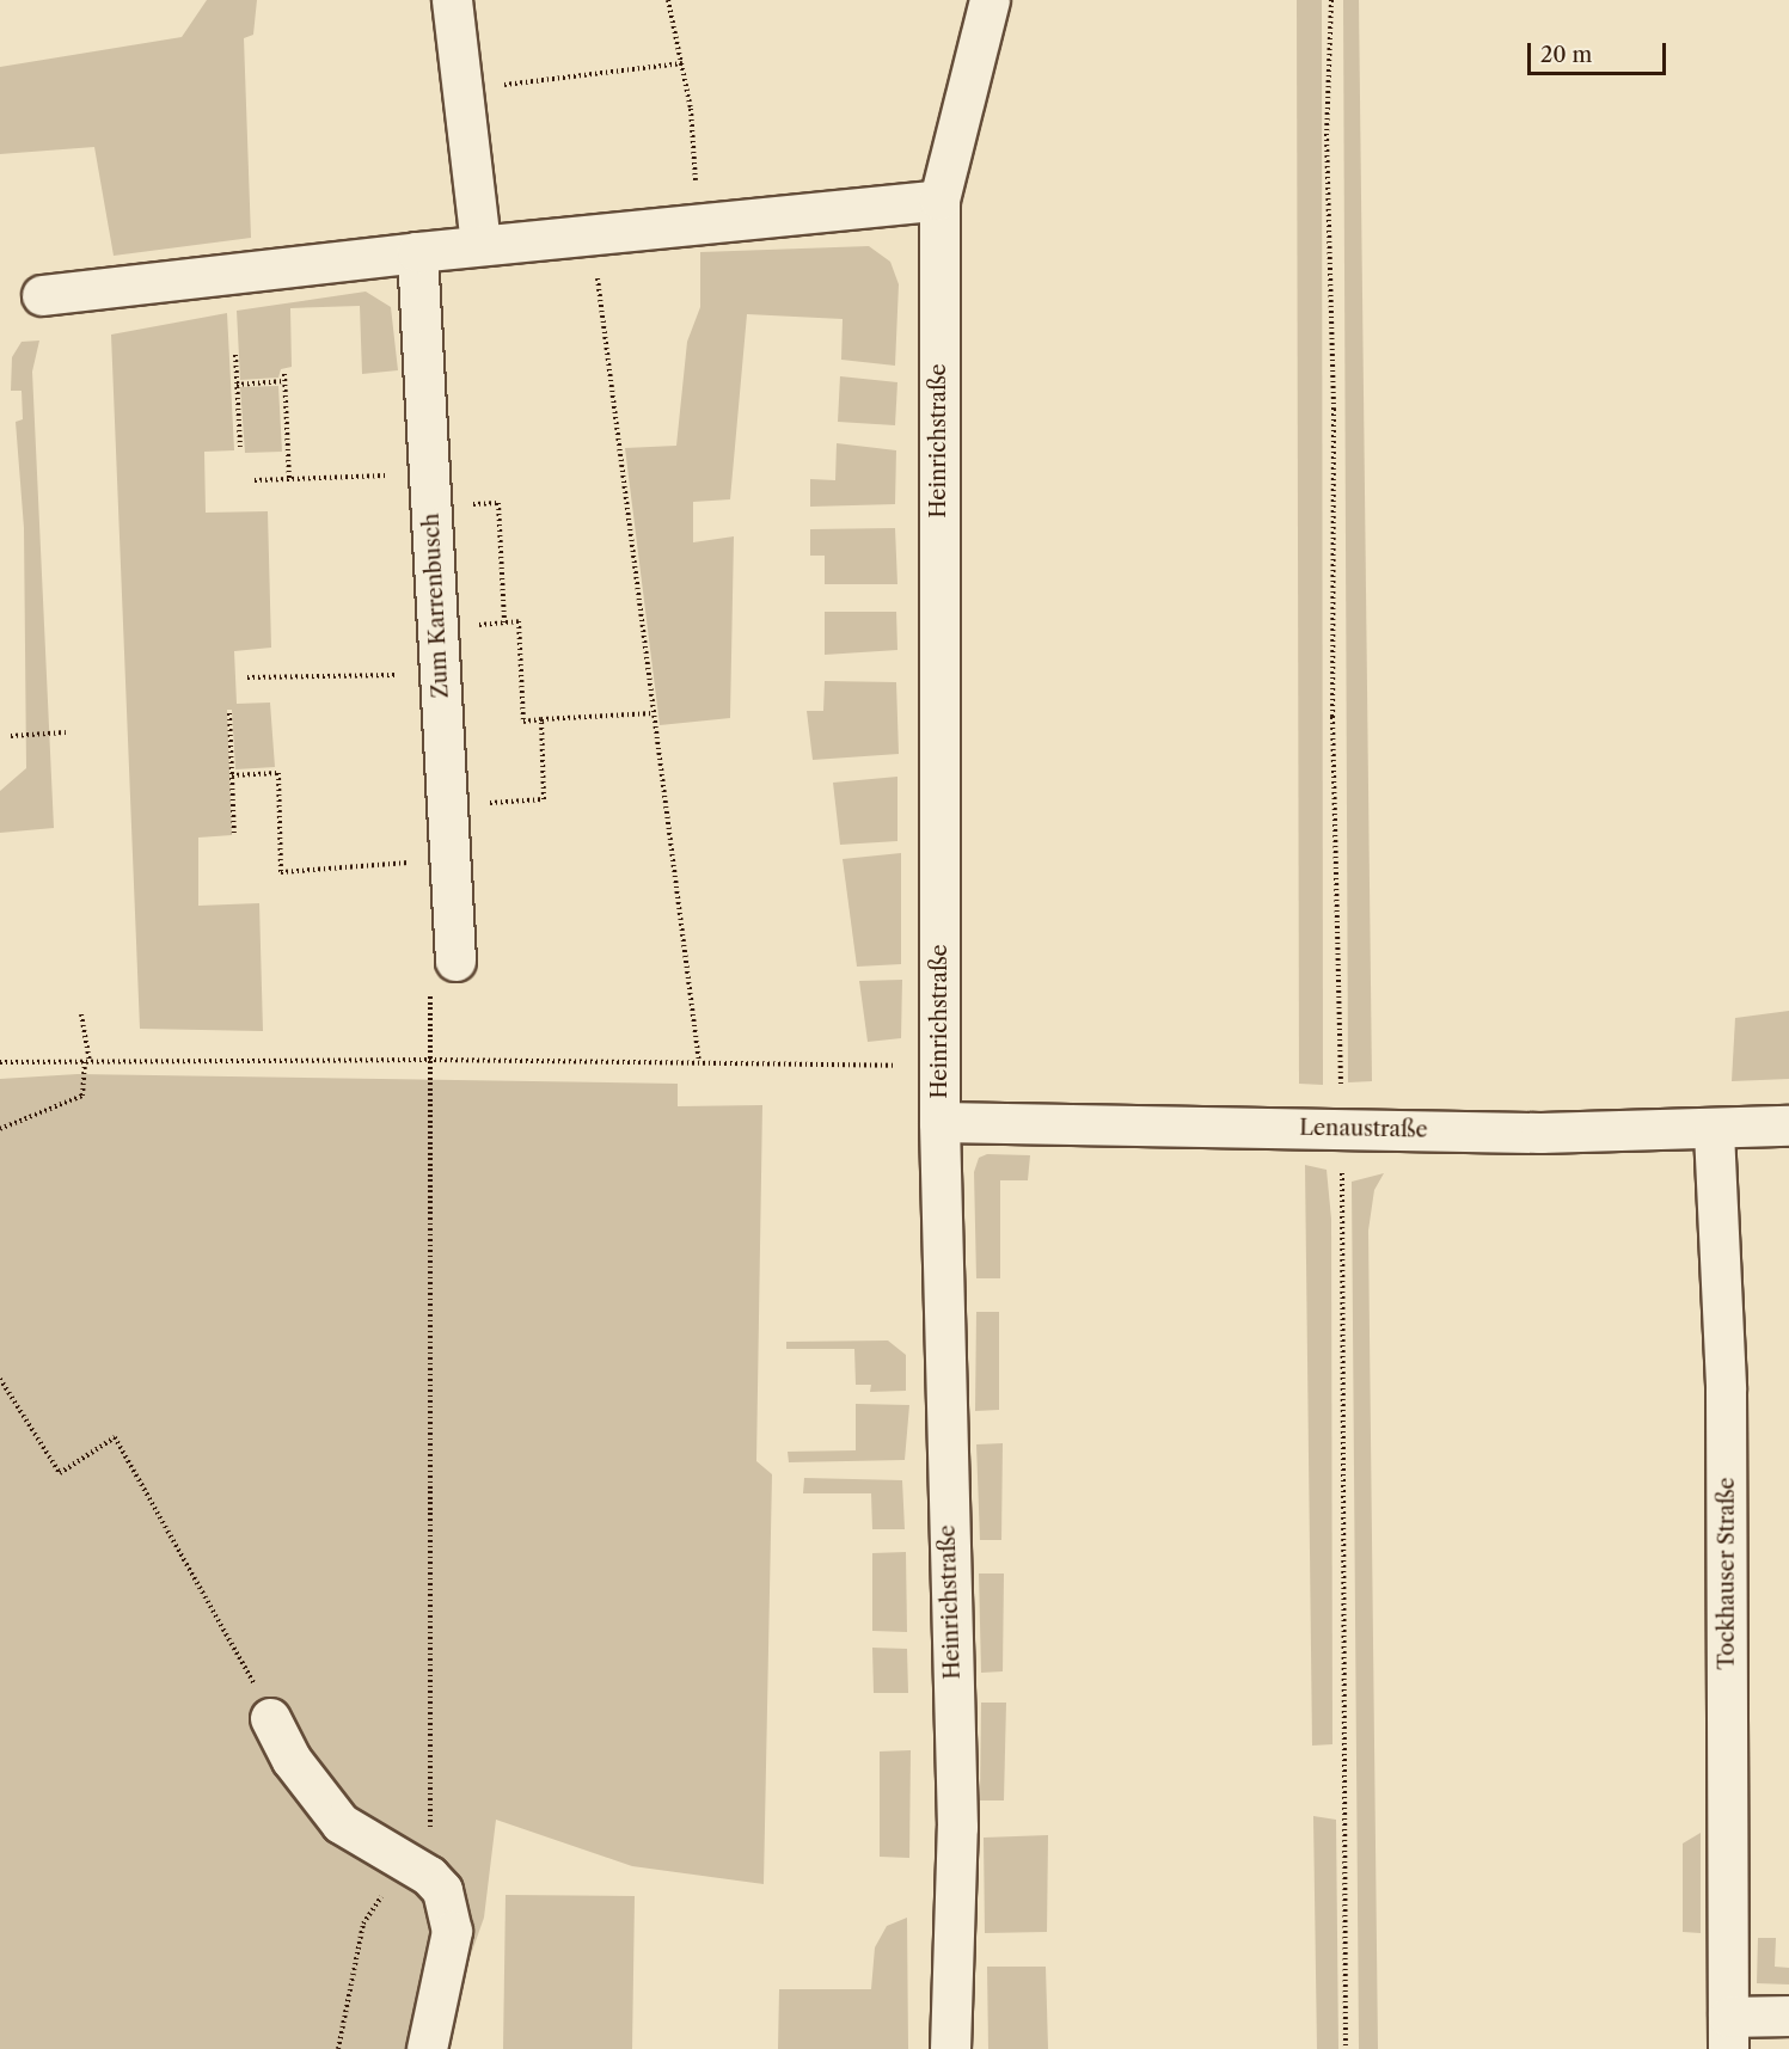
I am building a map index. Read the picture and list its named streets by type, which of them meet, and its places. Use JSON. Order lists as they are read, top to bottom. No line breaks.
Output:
{"streets":{"street":["Heinrichstraße","Zum Karrenbusch","Lenaustraße","Tockhauser Straße"]},"crossings":[["Heinrichstraße","Lenaustraße"],["Lenaustraße","Tockhauser Straße"]],"scale_bar":"20 m"}
